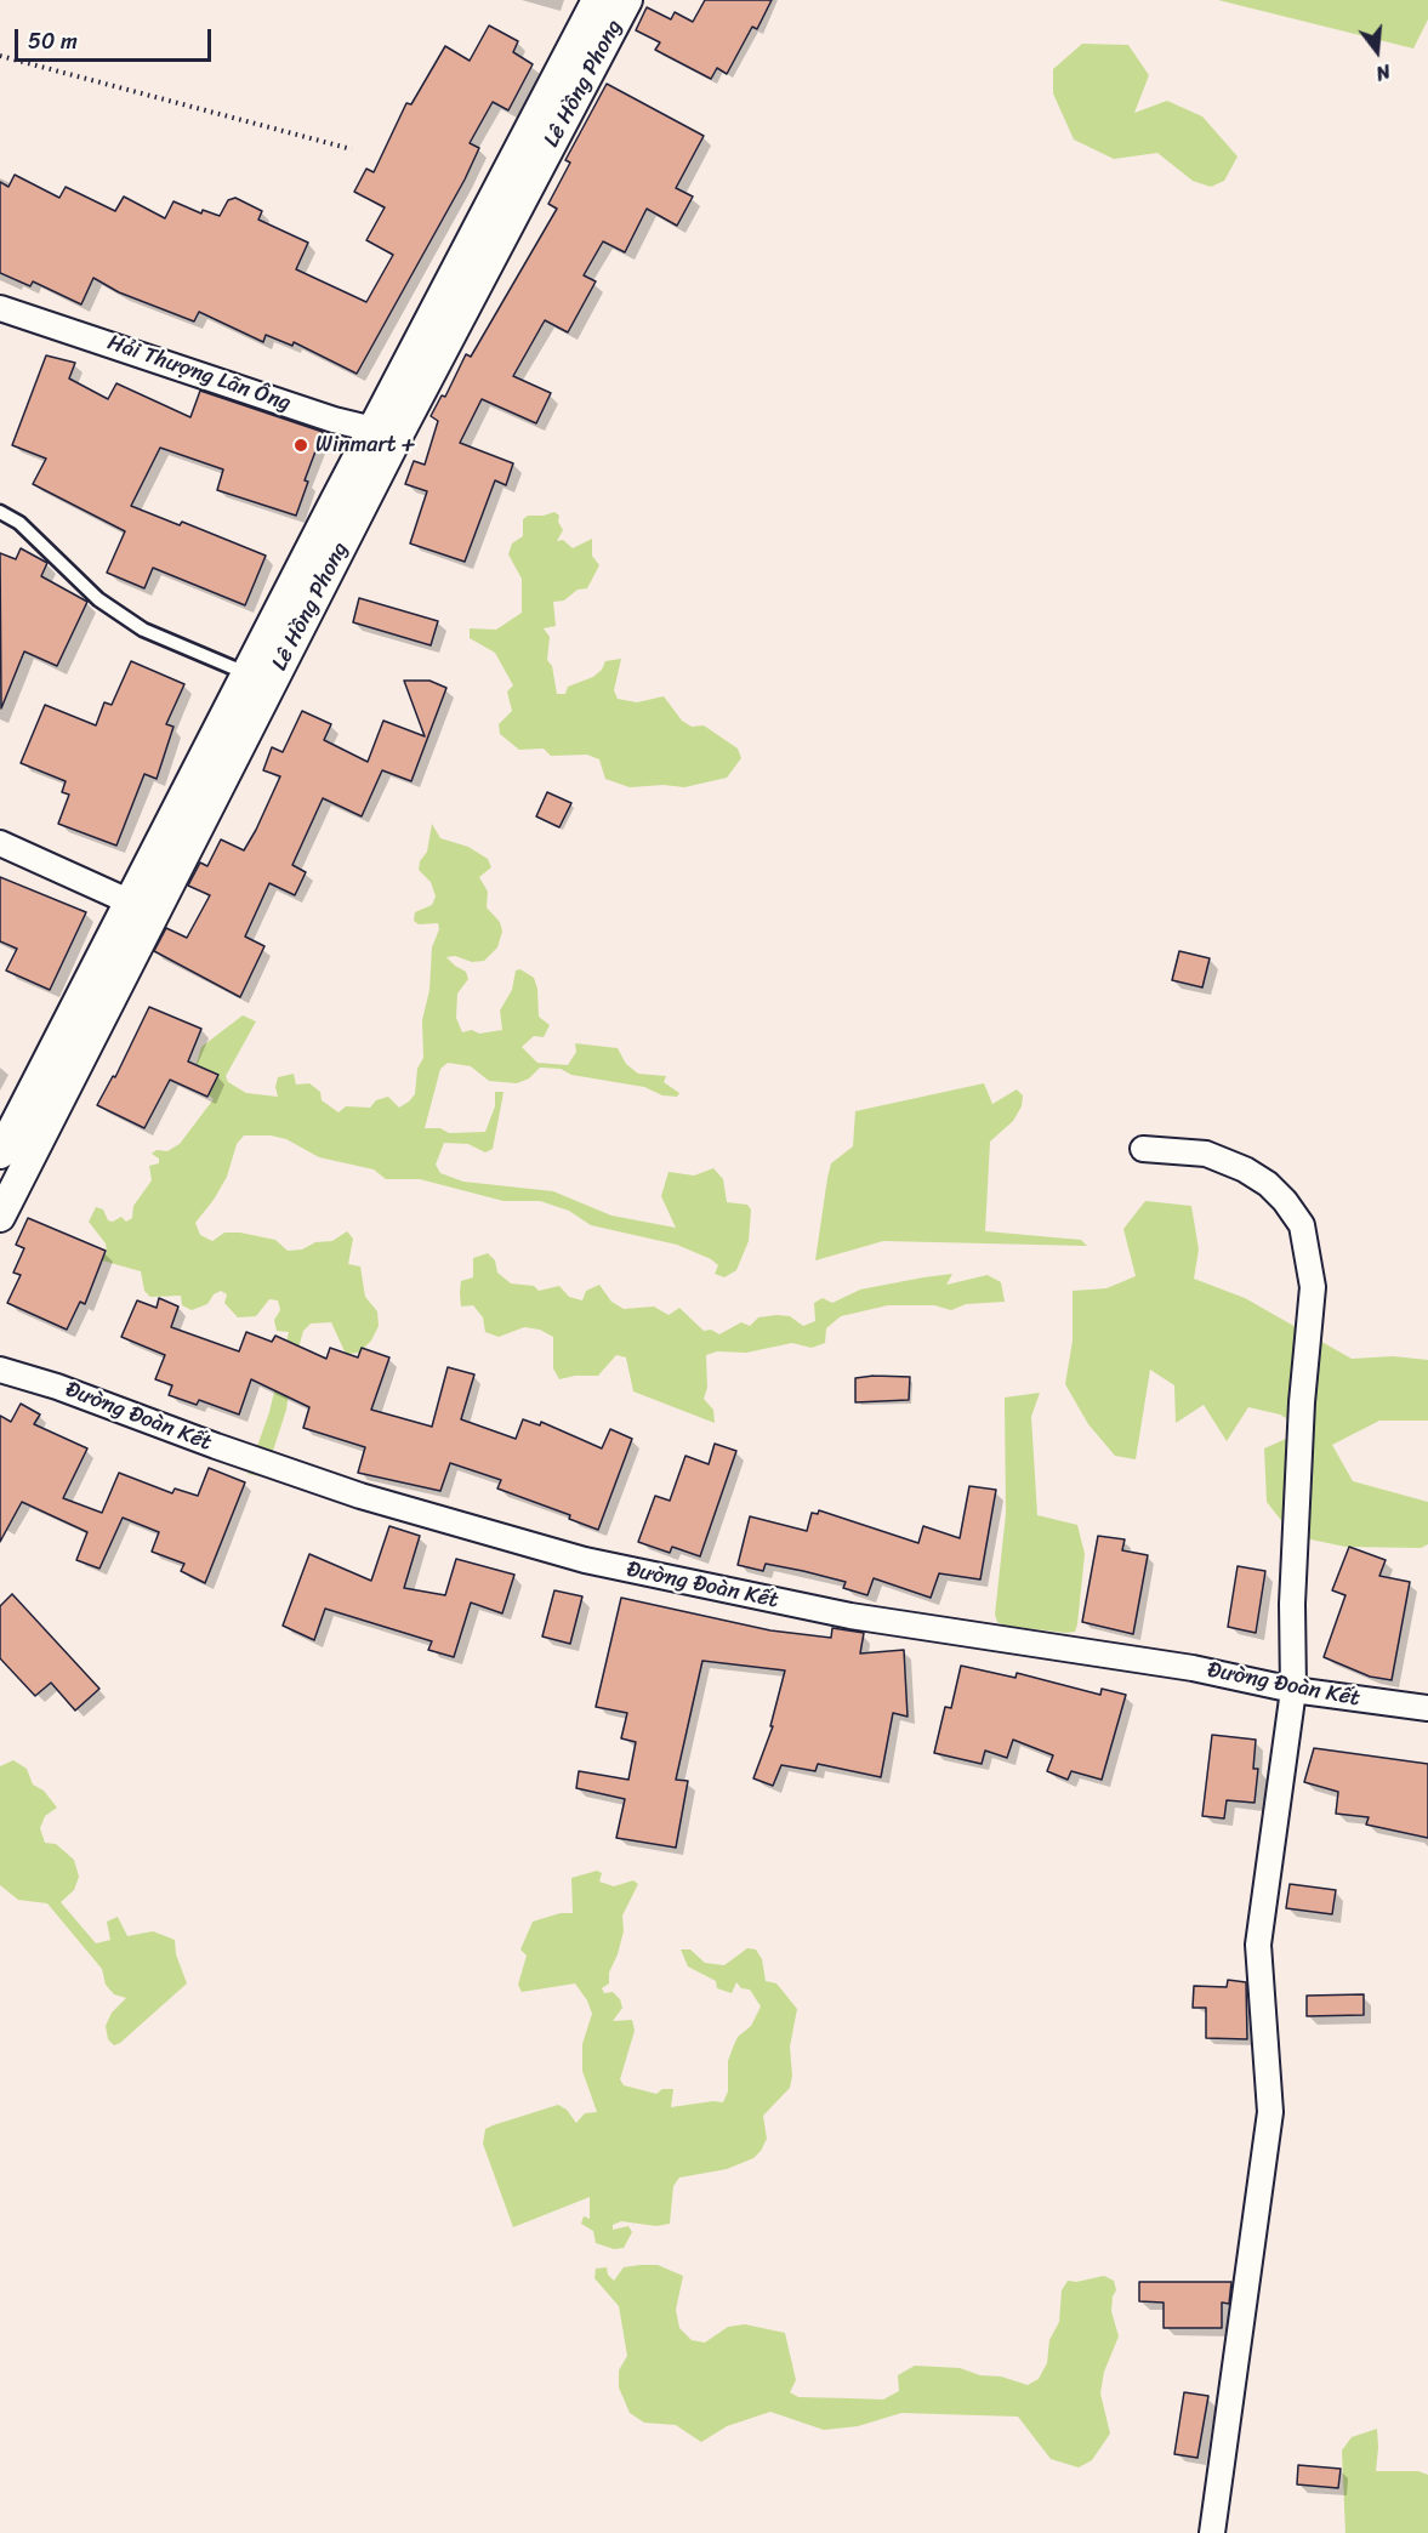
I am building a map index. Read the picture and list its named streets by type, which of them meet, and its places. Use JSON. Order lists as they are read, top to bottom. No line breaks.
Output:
{"streets":{"street":["Lê Hồng Phong","Hải Thượng Lãn Ông","Đường Đoàn Kết"]},"crossings":[["Lê Hồng Phong","Hải Thượng Lãn Ông"]],"places":["Winmart +"],"scale_bar":"50 m","north":"bottom"}
